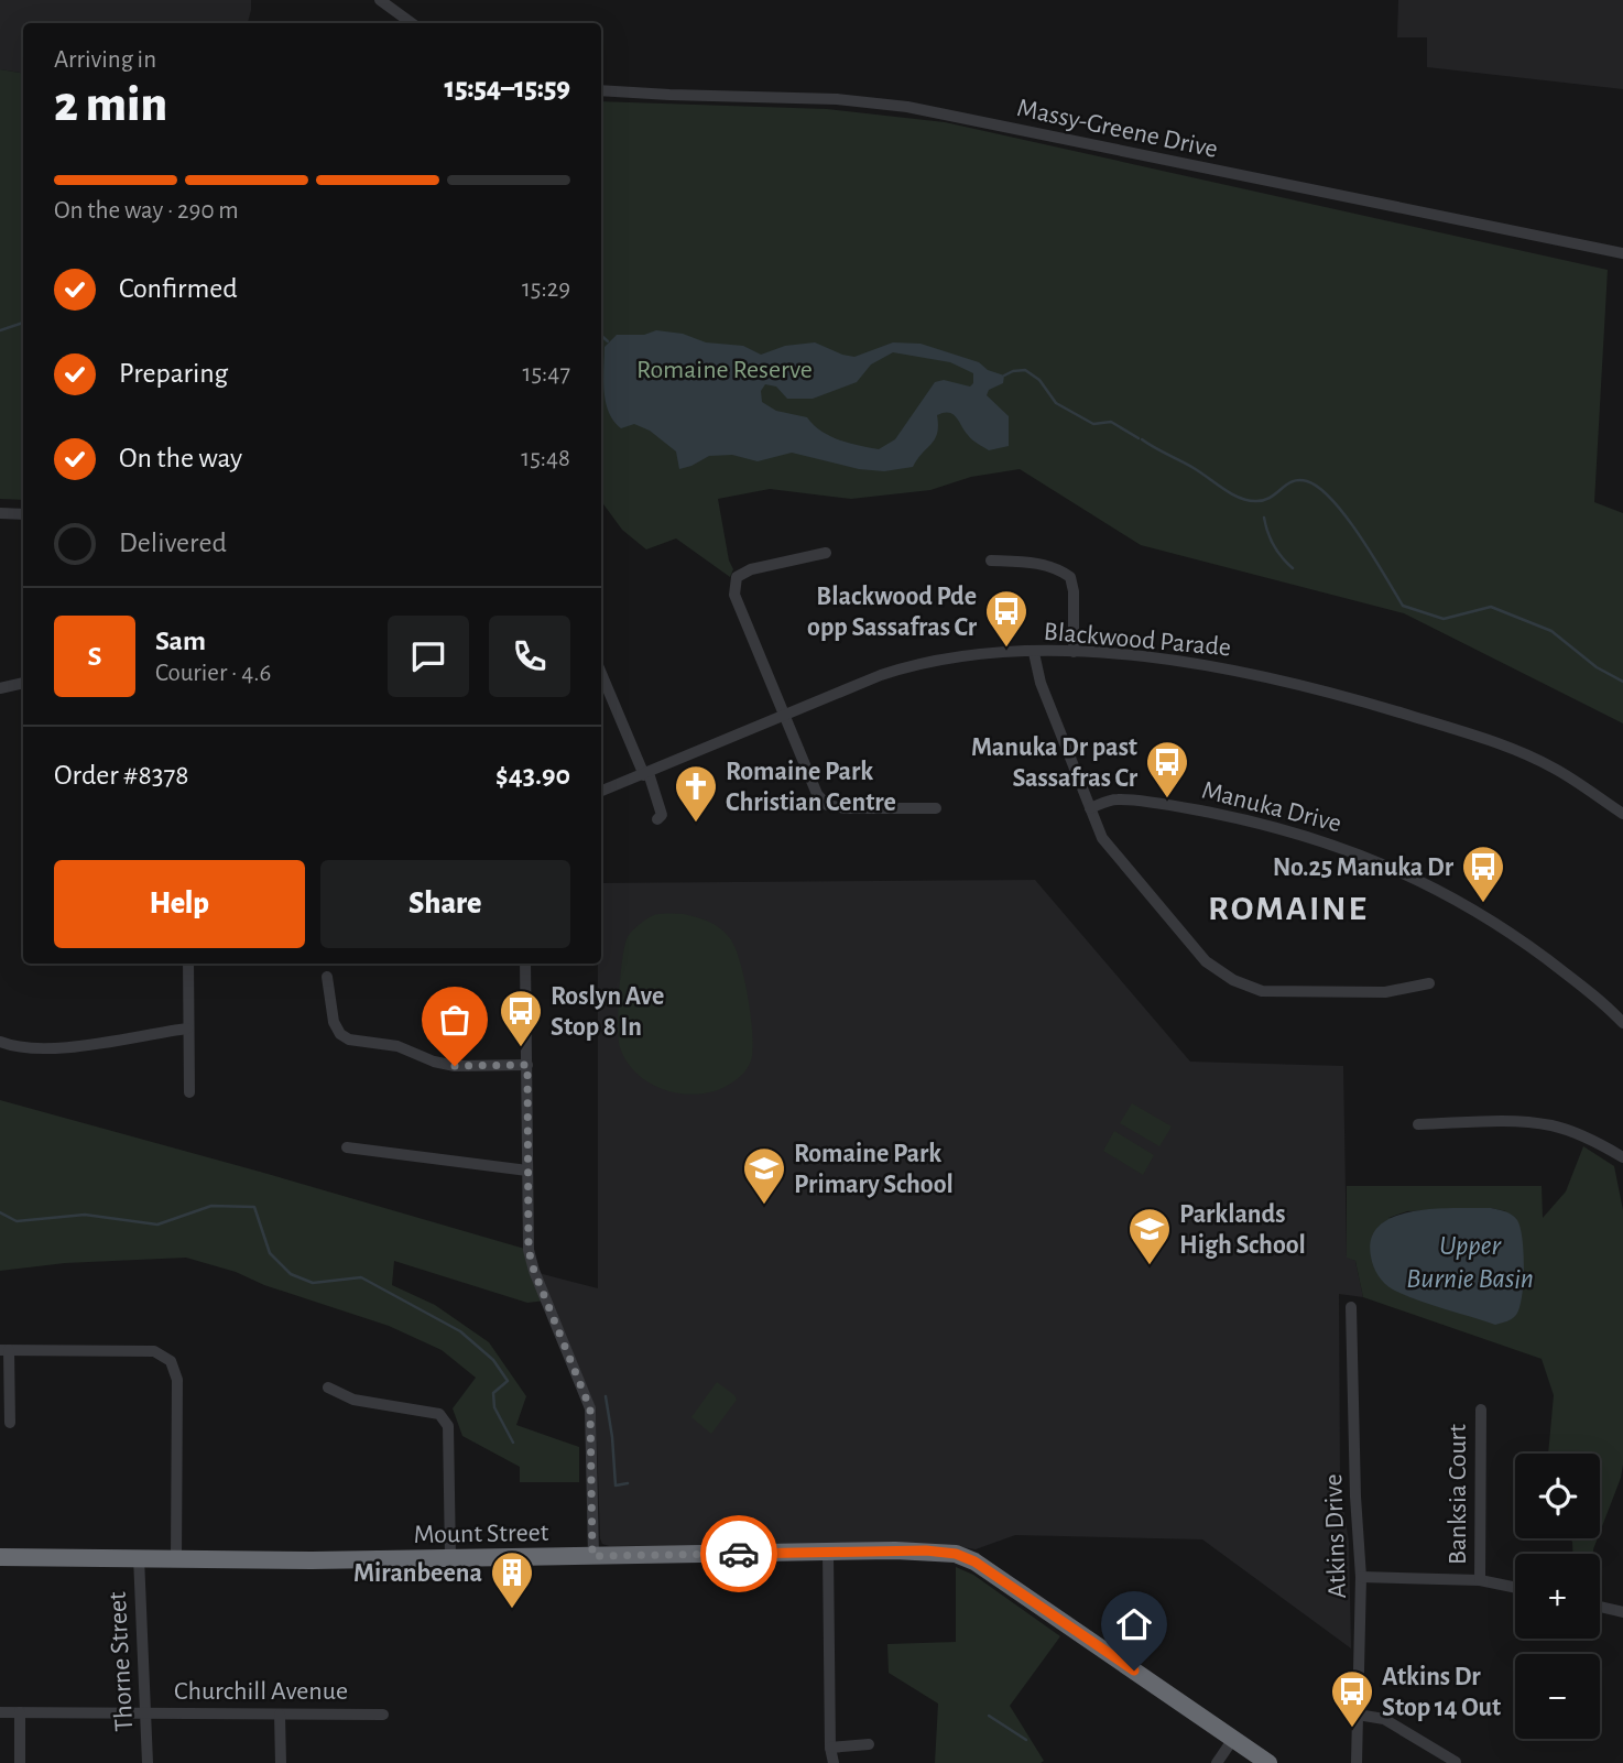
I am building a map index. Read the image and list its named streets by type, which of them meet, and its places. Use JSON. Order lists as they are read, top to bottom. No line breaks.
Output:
{"streets":{"highway":["Mount Street"],"street":["Massy-Greene Drive","Blackwood Parade","Manuka Drive","Banksia Court","Atkins Drive","Thorne Street","Churchill Avenue"]},"crossings":[["Mount Street","Thorne Street"],["Thorne Street","Churchill Avenue"]],"districts":["ROMAINE"],"water":["Upper Burnie Basin"],"parks":["Romaine Reserve"],"places":{"bus stop":["Blackwood Pde opp Sassafras Cr","Manuka Dr past Sassafras Cr","No.25 Manuka Dr","Roslyn Ave Stop 8 In","Atkins Dr Stop 14 Out"],"church":["Romaine Park Christian Centre"],"school or university":["Romaine Park Primary School","Parklands High School"],"building":["Miranbeena"]},"page":{"heading":["2 min","Arriving in","15:54–15:59"],"panel":["Sam","Courier · 4.6","Order #8378","$43.90"],"bar":"On the way · 290 m","list":[["Confirmed","15:29"],["Preparing","15:47"],["On the way","15:48"],"Delivered"],"round":"S","buttons":["Help","Share"],"map_buttons":["+","−"]}}
